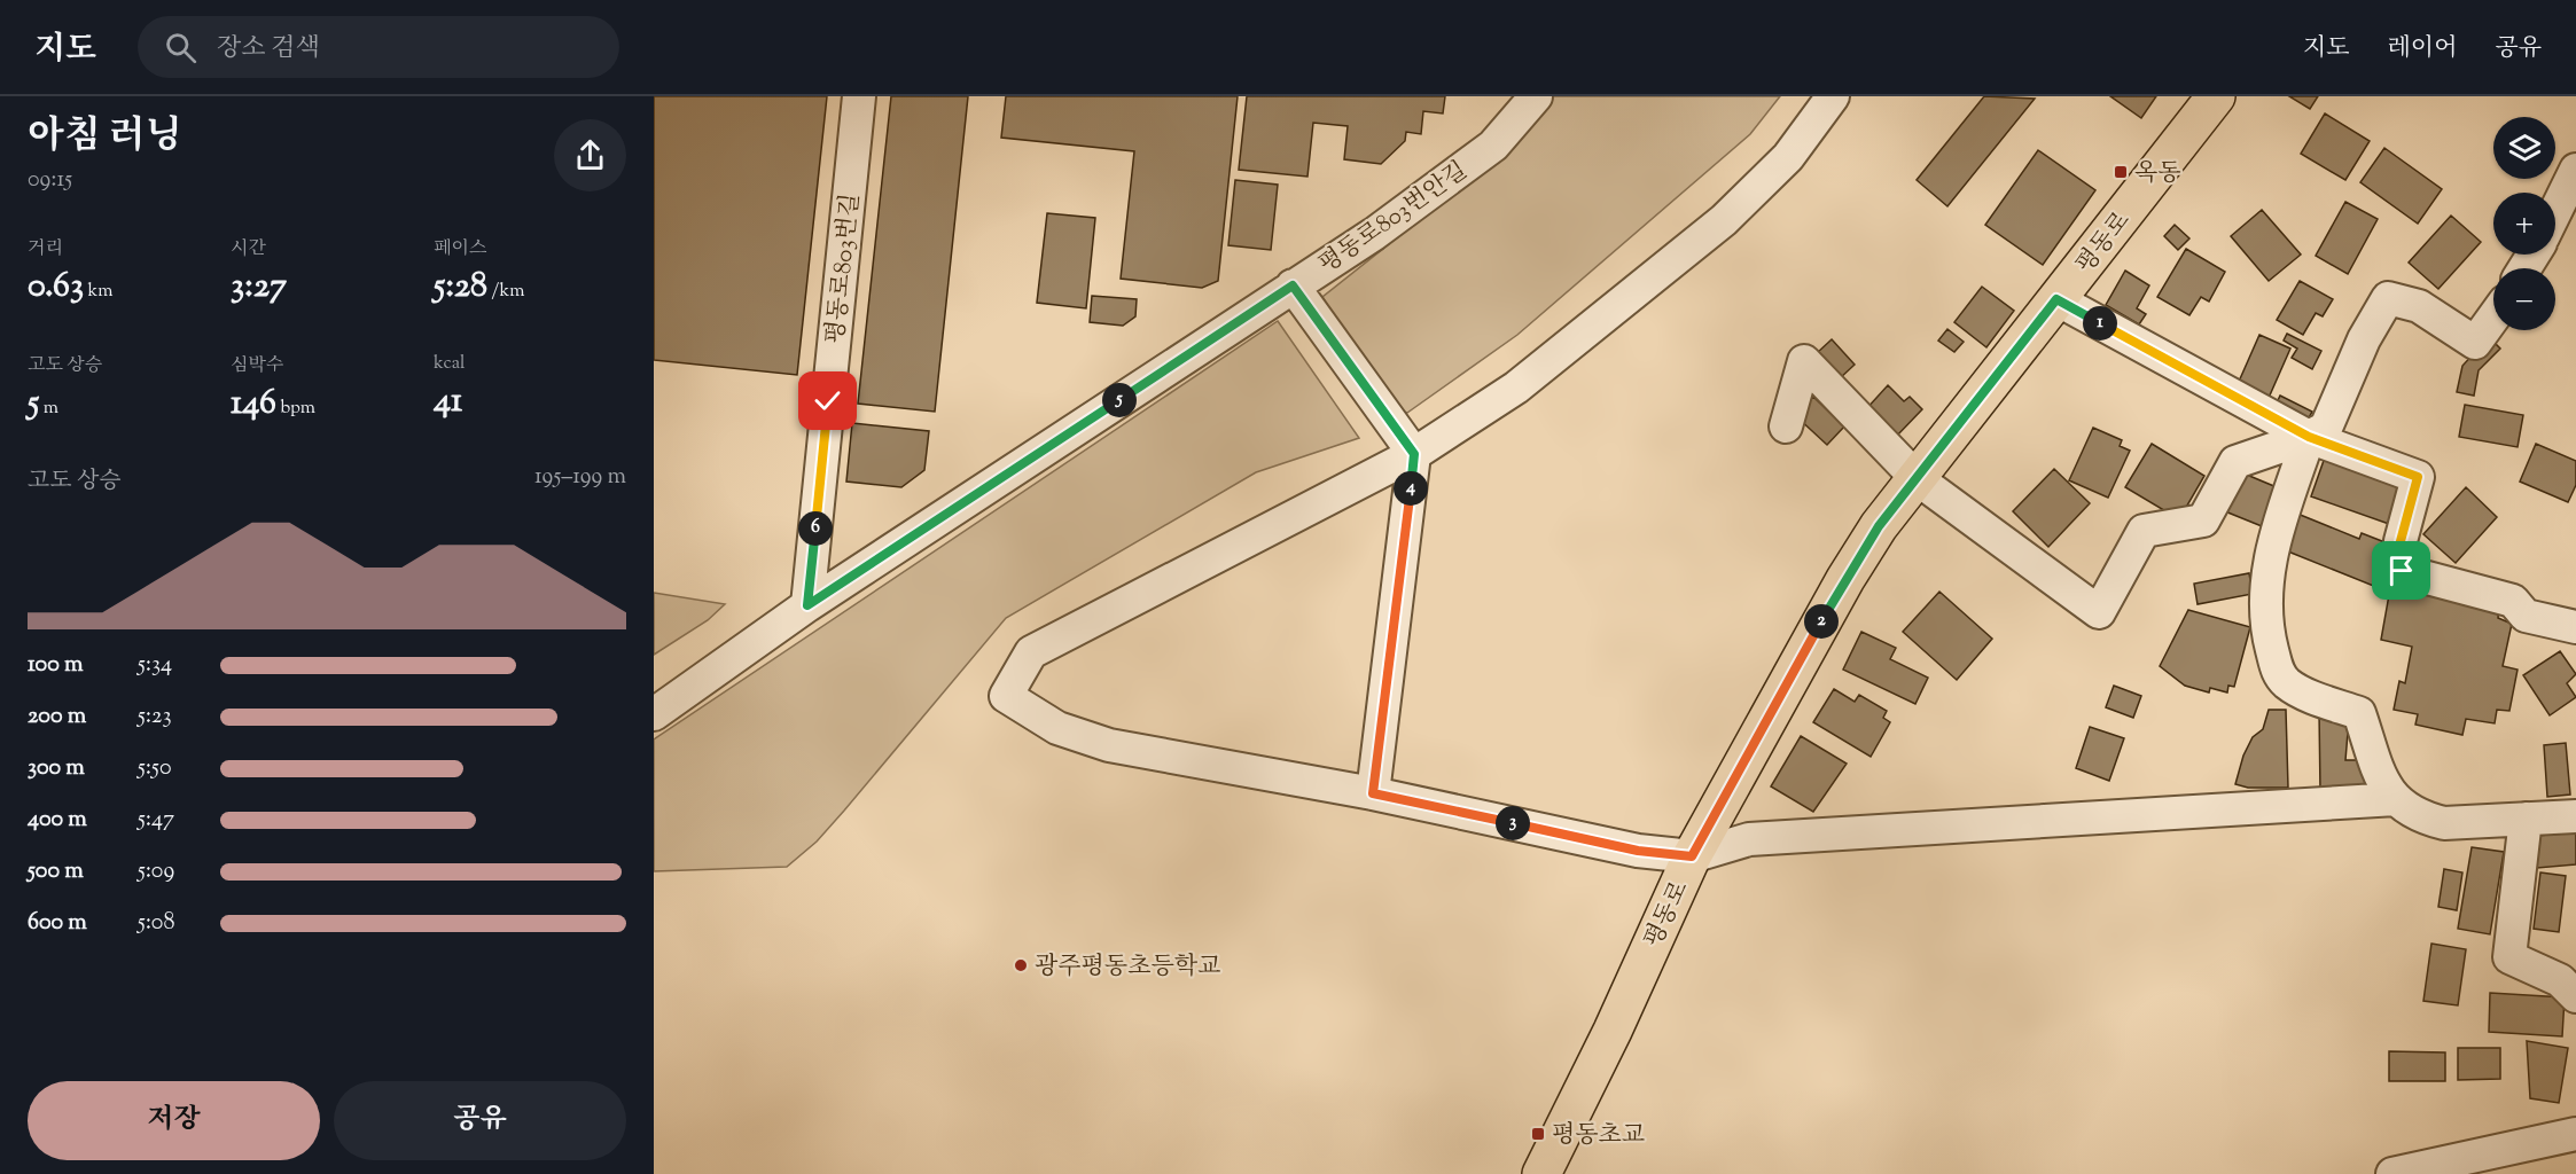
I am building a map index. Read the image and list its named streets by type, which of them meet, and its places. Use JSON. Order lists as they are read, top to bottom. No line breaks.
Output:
{"streets":{"main road":["평동로"],"street":["평동로803번안길","평동로803번길"]},"crossings":[["평동로803번안길","평동로803번길"]],"places":{"transit":["옥동","평동초교"],"other":["광주평동초등학교"]},"page":{"header":"지도","search":"장소 검색","nav":["지도","레이어","공유"],"heading":["아침 러닝","09:15"],"map_buttons":["+","−"],"stats":[["거리","0.63 km"],["시간","3:27"],["페이스","5:28 /km"],["고도 상승","5 m"],["심박수","146 bpm"],["kcal","41"]],"pins":["1","5","4","6","2","3"],"chart":["고도 상승","195–199 m"],"list":[{"name":"100 m","note":"5:34"},{"name":"200 m","note":"5:23"},{"name":"300 m","note":"5:50"},{"name":"400 m","note":"5:47"},{"name":"500 m","note":"5:09"},{"name":"600 m","note":"5:08"}],"buttons":["저장","공유"]}}
